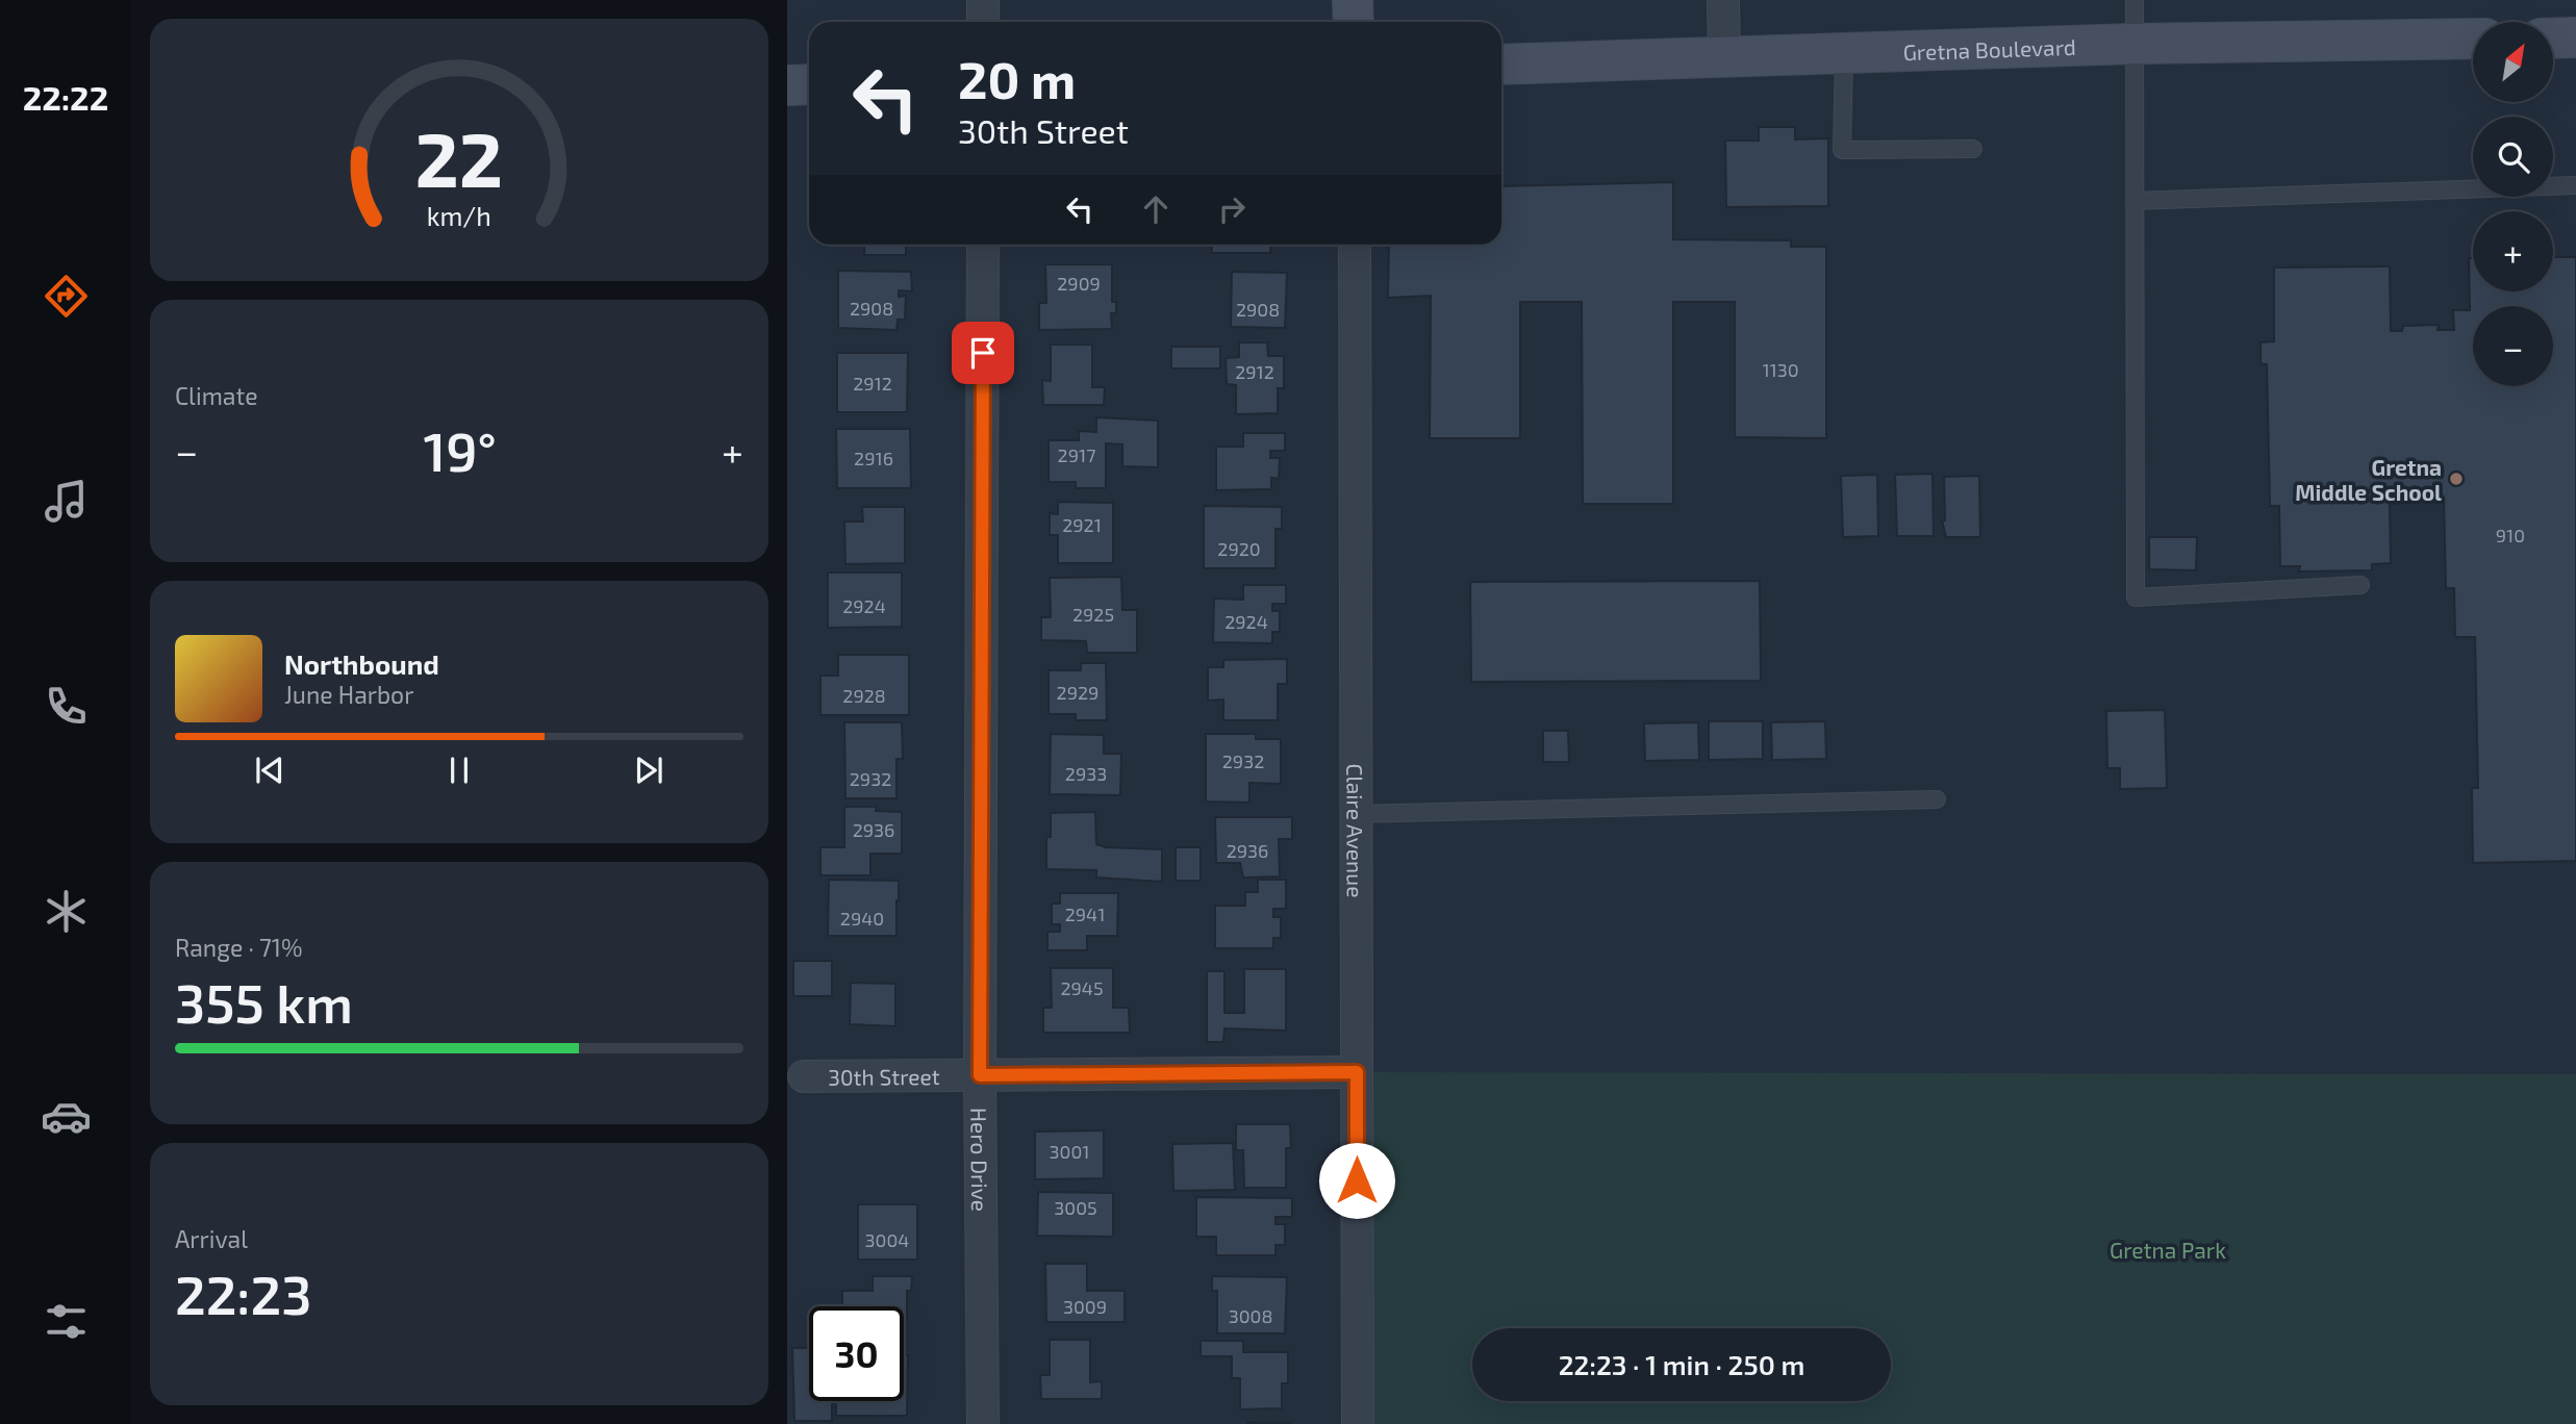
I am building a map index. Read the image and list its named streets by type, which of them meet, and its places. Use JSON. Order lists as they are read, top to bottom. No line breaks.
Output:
{"streets":{"street":["Gretna Boulevard","Claire Avenue","30th Street","Hero Drive"]},"crossings":[["Claire Avenue","30th Street"],["30th Street","Hero Drive"]],"parks":["Gretna Park"],"places":["Gretna Middle School"],"house_numbers":["2909","2908","2908","1130","2912","2912","2917","2916","2921","910","2920","2924","2925","2924","2929","2928","2932","2933","2932","2936","2936","2941","2940","2945","3001","3005","3004","3009","3008"],"north":"top right","page":{"tabs":"22:22","map_buttons":["+","−"],"turn":["20 m","30th Street"],"tile":["Climate",["Range · 71%","355 km"],["Arrival","22:23"]],"heat":["−","19°","+"],"song":["Northbound","June Harbor"],"limit":"30","trip":"22:23 · 1 min · 250 m","gauge":["22","km/h"]}}
